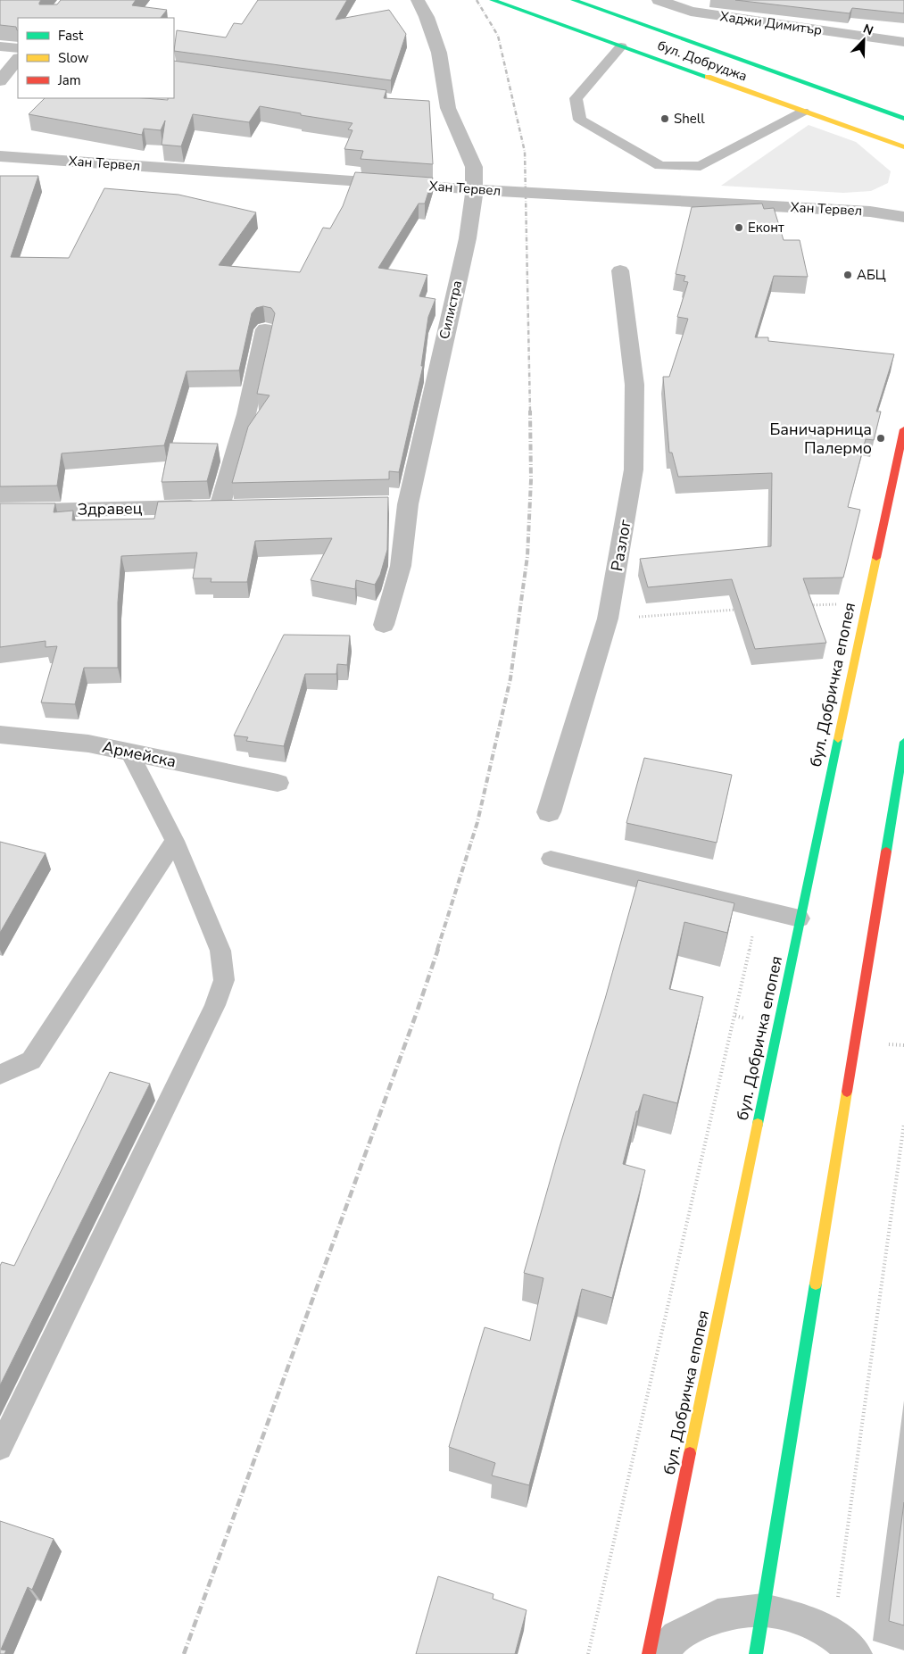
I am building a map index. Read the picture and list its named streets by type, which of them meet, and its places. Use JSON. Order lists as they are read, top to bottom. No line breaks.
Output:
{"streets":{"main road":["бул. Добруджа","бул. Добричка епопея"],"street":["Хаджи Димитър","Хан Тервел","Силистра","Здравец","Разлог","Армейска"]},"places":["Shell","Еконт","АБЦ","Баничарница Палермо"],"legend":["Fast","Slow","Jam"],"north":"top right"}
